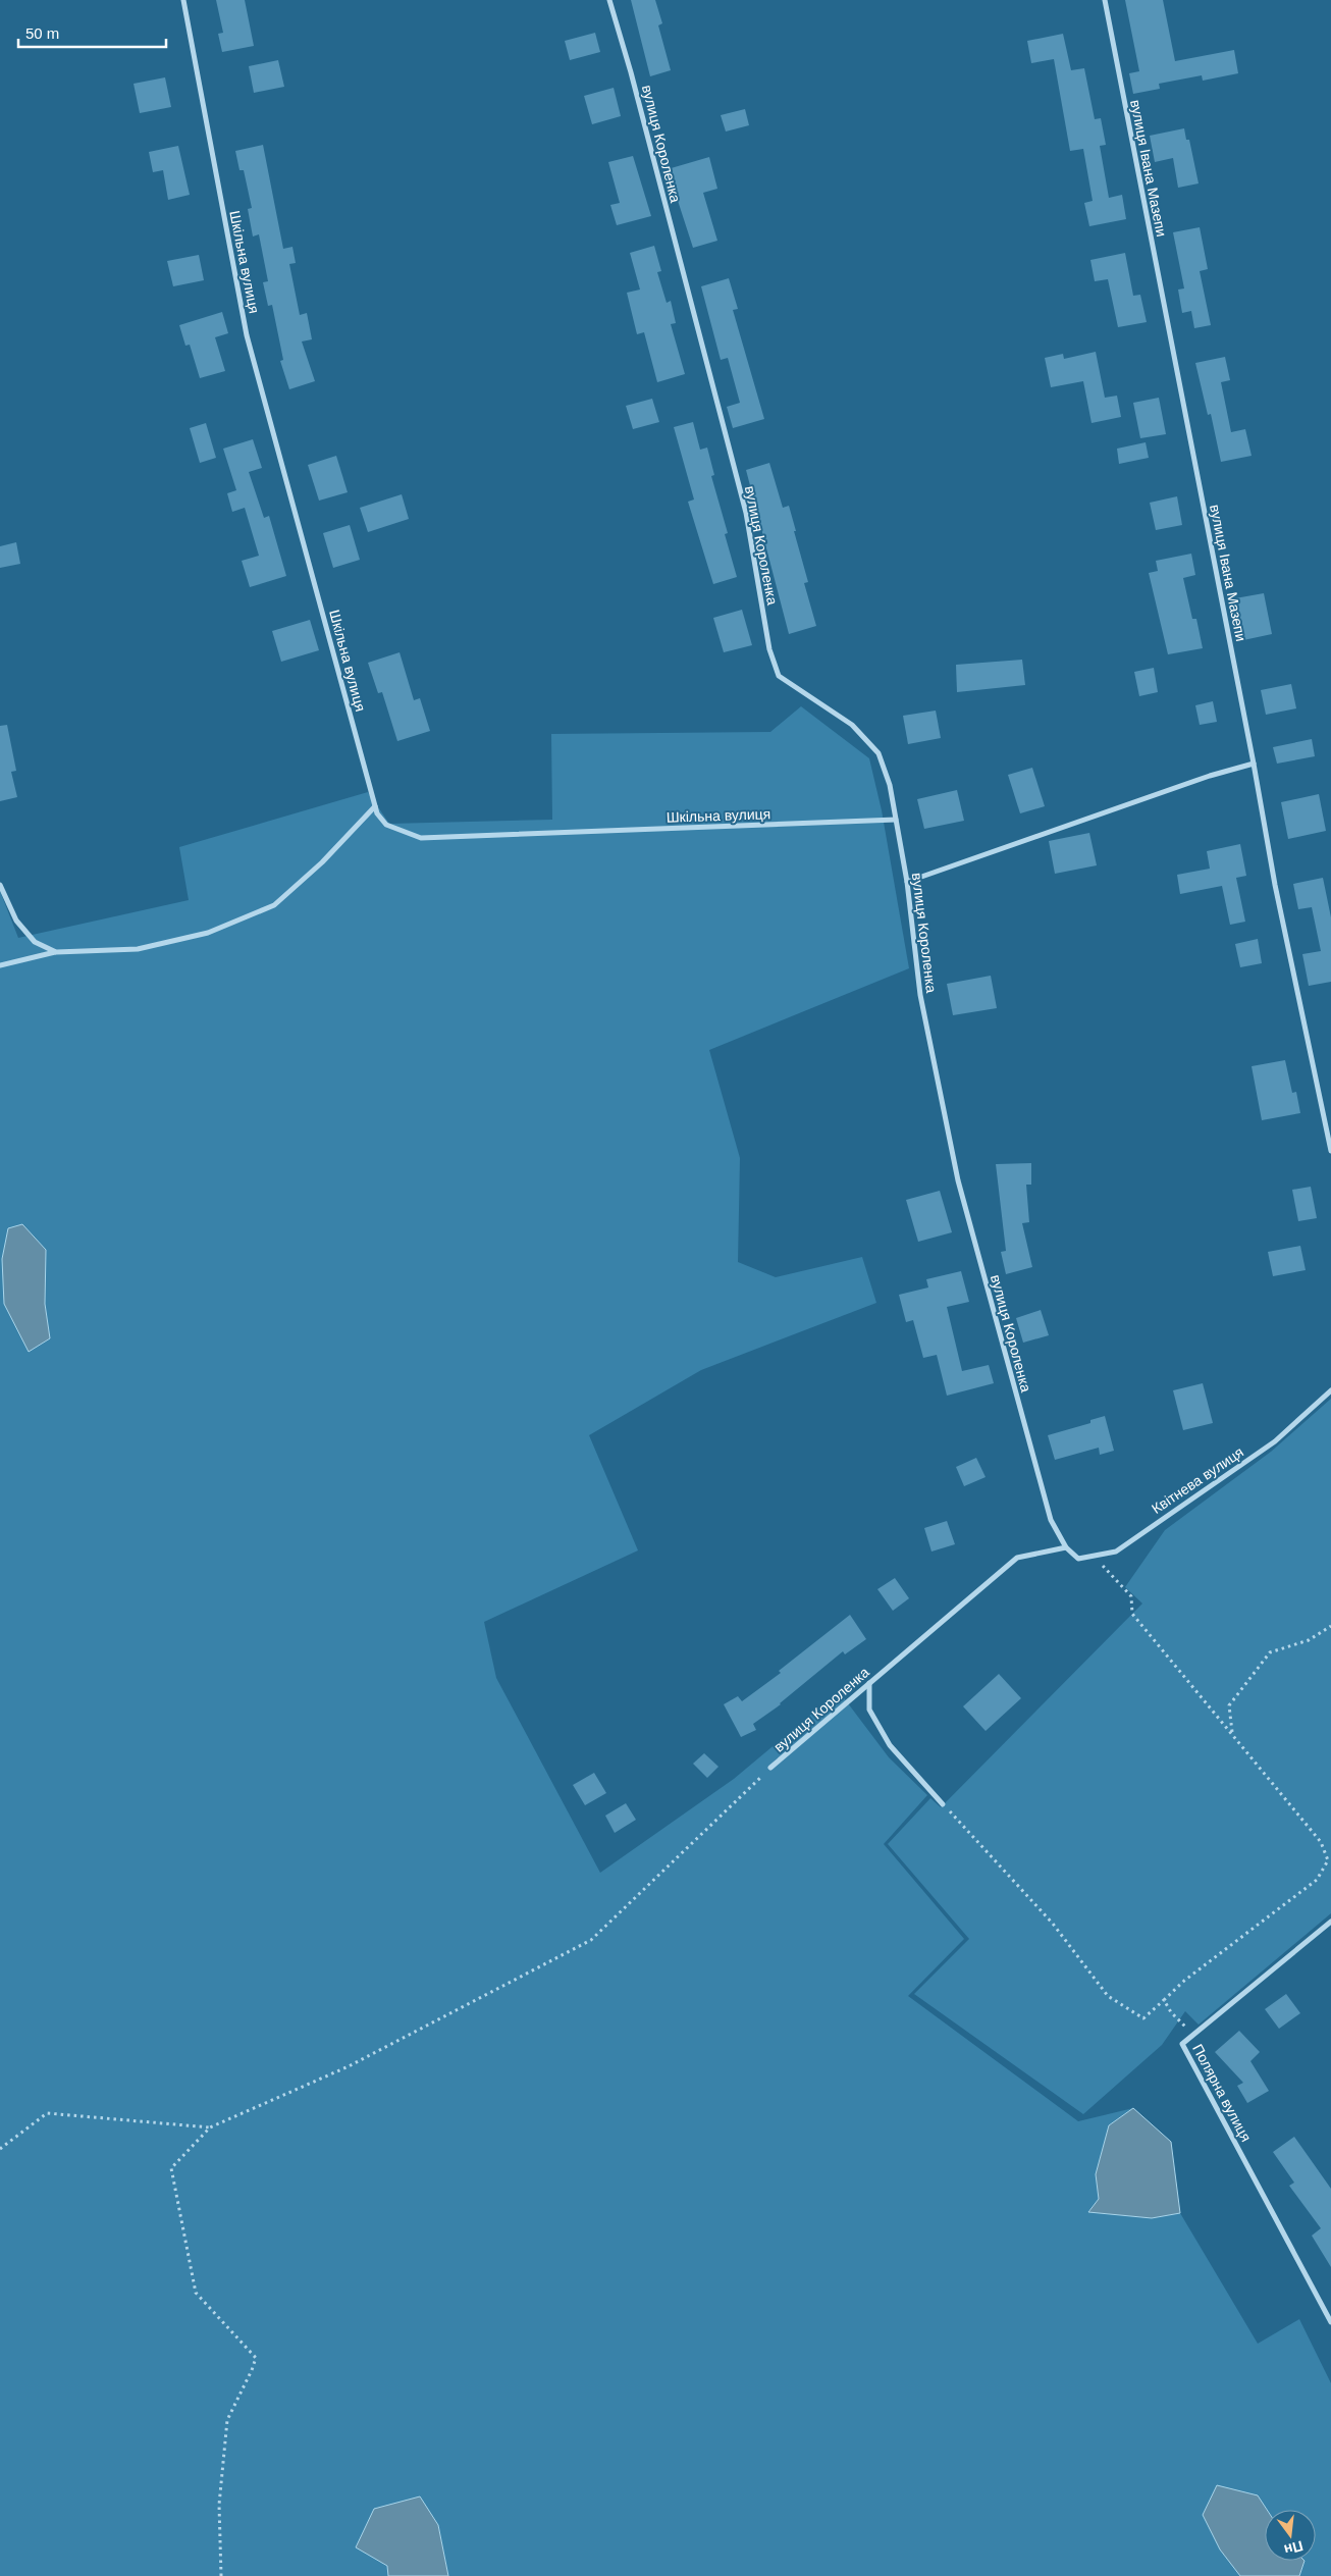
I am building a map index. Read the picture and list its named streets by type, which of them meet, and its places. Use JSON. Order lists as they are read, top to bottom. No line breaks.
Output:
{"streets":{"street":["вулиця Короленка","вулиця Івана Мазепи","Шкільна вулиця","Квітнева вулиця","Полярна вулиця"]},"crossings":[["вулиця Короленка","Шкільна вулиця"]],"scale_bar":"50 m","north":"bottom"}
